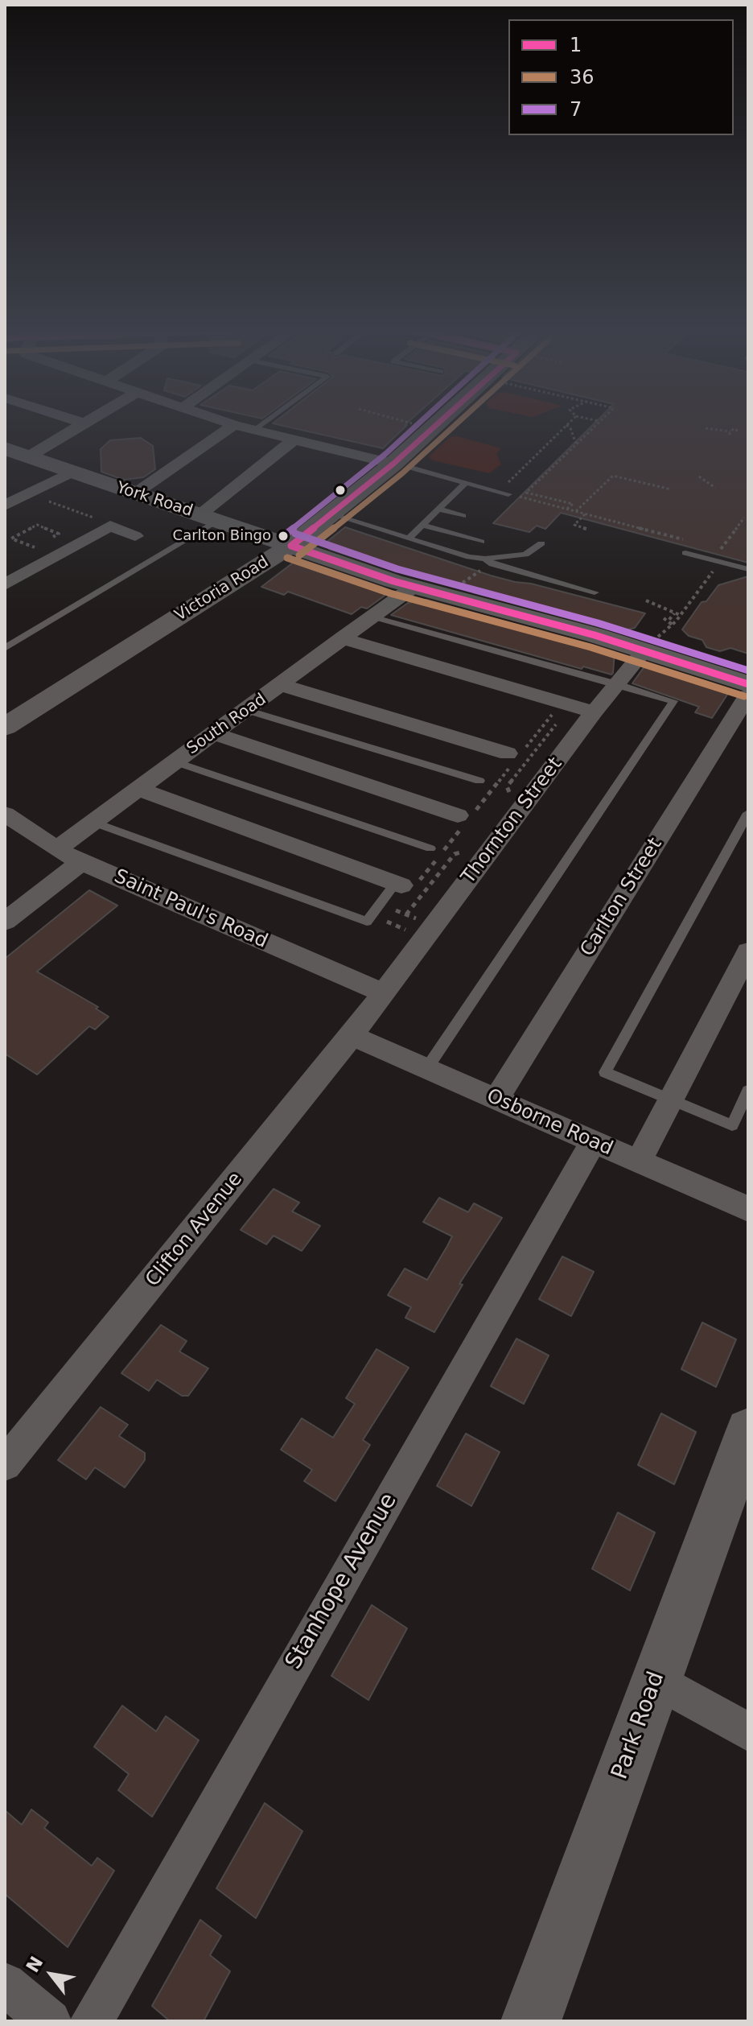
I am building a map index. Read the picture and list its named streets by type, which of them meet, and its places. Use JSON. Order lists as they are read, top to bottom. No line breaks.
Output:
{"streets":{"street":["York Road","Victoria Road","South Road","Thornton Street","Carlton Street","Saint Paul's Road","Osborne Road","Clifton Avenue","Stanhope Avenue","Park Road"]},"crossings":[["York Road","Victoria Road"],["York Road","South Road"],["York Road","Thornton Street"],["South Road","Saint Paul's Road"],["Thornton Street","Saint Paul's Road"],["Thornton Street","Clifton Avenue"],["Carlton Street","Osborne Road"],["Saint Paul's Road","Clifton Avenue"],["Osborne Road","Clifton Avenue"],["Osborne Road","Stanhope Avenue"]],"places":["Carlton Bingo"],"lines":["transit line 1","transit line 36","transit line 7"],"legend":["1","36","7"],"north":"top left"}
